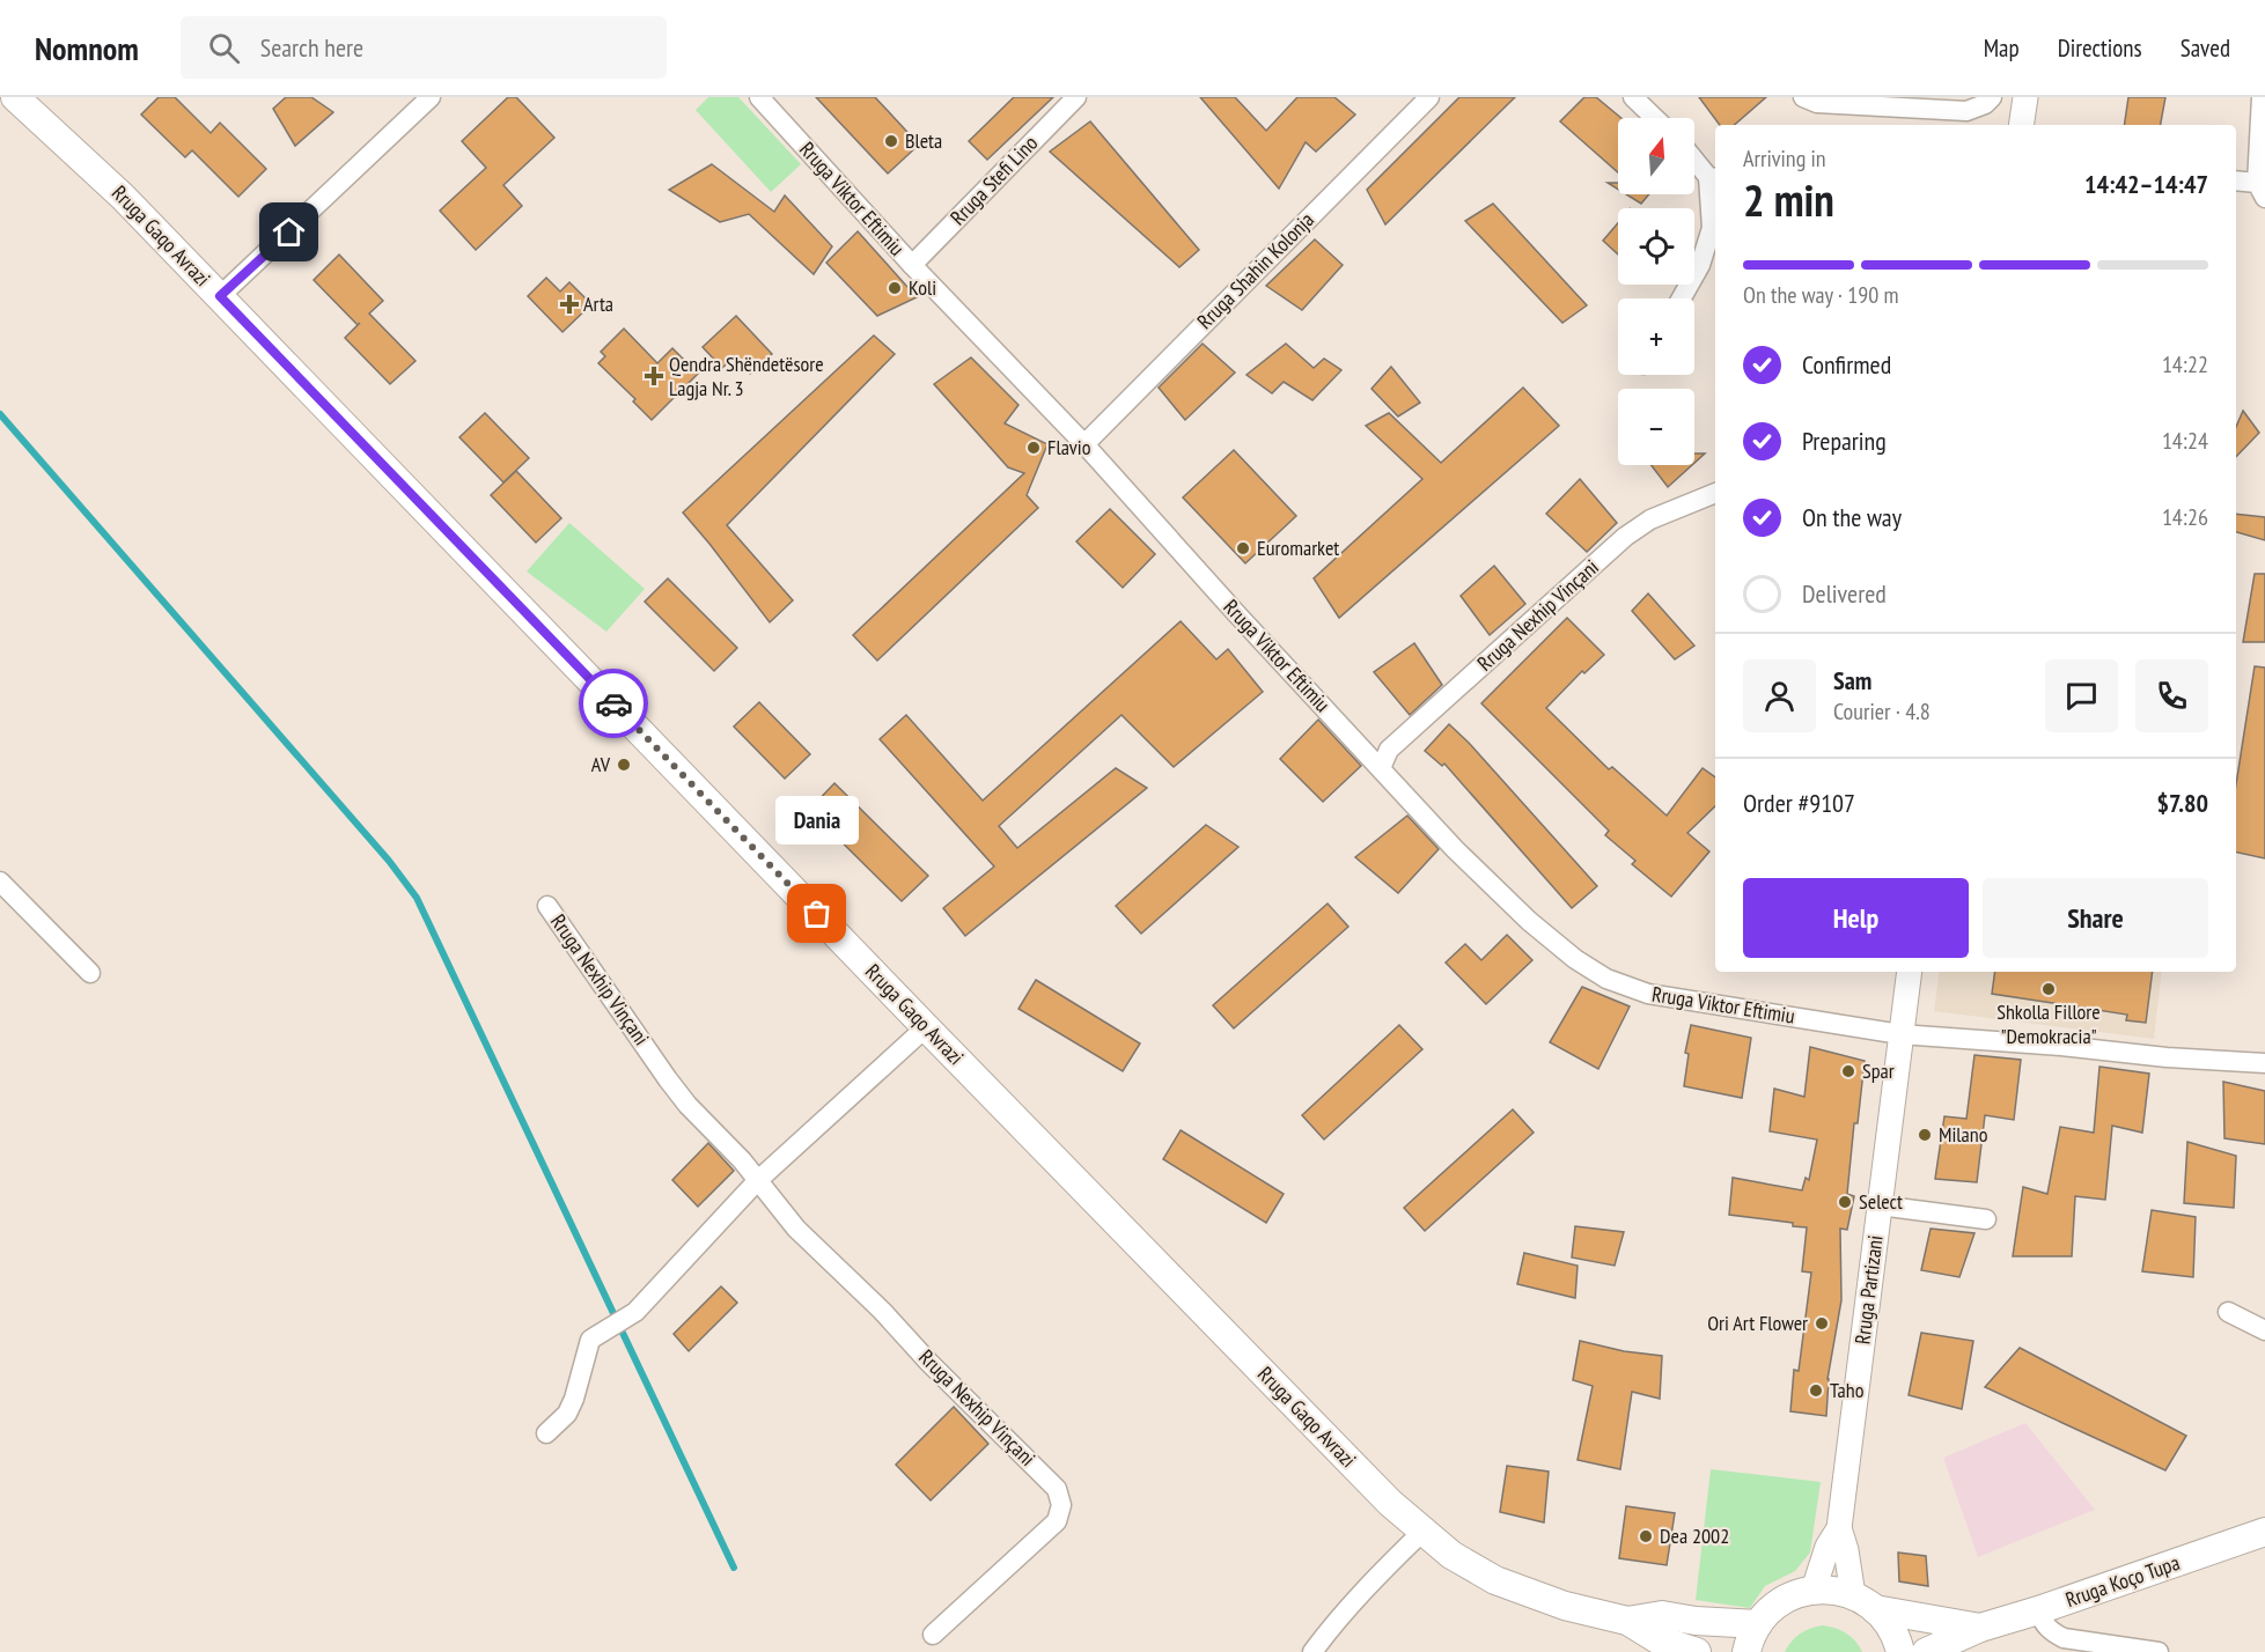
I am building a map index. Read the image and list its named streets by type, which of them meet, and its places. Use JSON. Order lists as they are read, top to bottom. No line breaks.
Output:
{"streets":{"main road":["Rruga Gaqo Avrazi","Rruga Koço Tupa"],"street":["Rruga Stefi Lino","Rruga Viktor Eftimiu","Rruga Shahin Kolonja","Rruga Nexhip Vinçani","Rruga Partizani"]},"crossings":[["Rruga Stefi Lino","Rruga Viktor Eftimiu"],["Rruga Viktor Eftimiu","Rruga Shahin Kolonja"],["Rruga Viktor Eftimiu","Rruga Nexhip Vinçani"],["Rruga Viktor Eftimiu","Rruga Partizani"],["Rruga Partizani","Rruga Koço Tupa"]],"places":{"other":["Bleta","Koli","Flavio","Euromarket","AV","Dania","Shkolla Fillore \"Demokracia\"","Spar","Milano","Select","Ori Art Flower","Taho","Dea 2002"],"health":["Arta","Qendra Shëndetësore Lagja Nr. 3"]},"north":"top","page":{"header":"Nomnom","search":"Search here","nav":["Map","Directions","Saved"],"map_buttons":["+","−"],"heading":["2 min","Arriving in","14:42–14:47"],"panel":["Sam","Courier · 4.8","Order #9107","$7.80"],"bar":"On the way · 190 m","list":[["Confirmed","14:22"],["Preparing","14:24"],["On the way","14:26"],"Delivered"],"bubble":"Dania","buttons":["Help","Share"]}}
